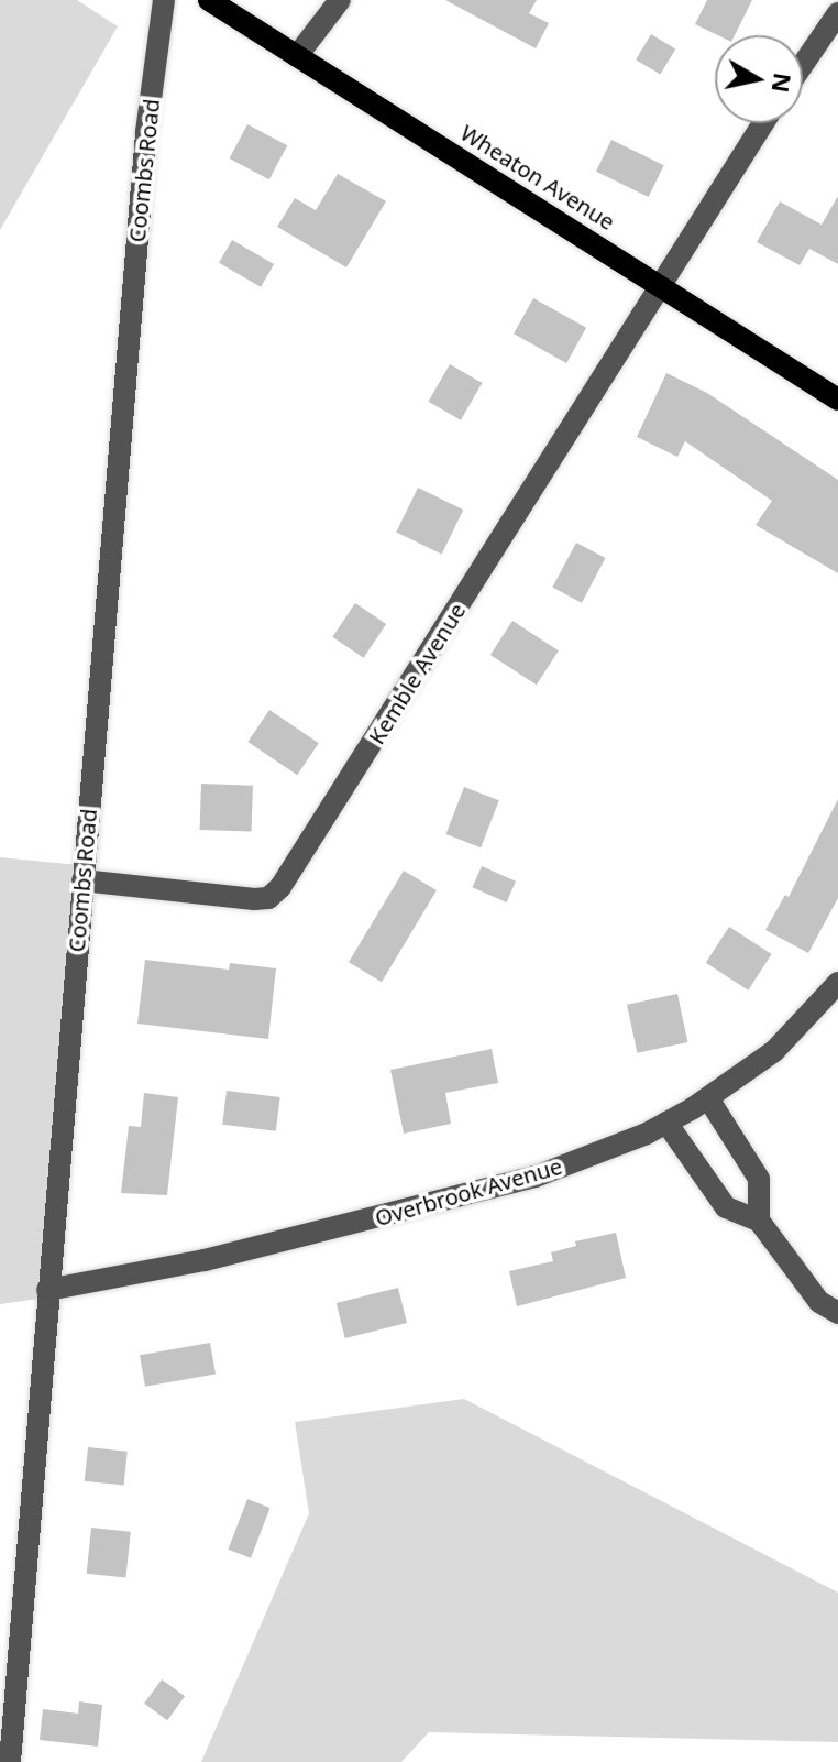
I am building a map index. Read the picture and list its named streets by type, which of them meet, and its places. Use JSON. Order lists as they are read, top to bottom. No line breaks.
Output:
{"streets":{"main road":["Wheaton Avenue"],"street":["Coombs Road","Kemble Avenue","Overbrook Avenue"]},"crossings":[["Coombs Road","Kemble Avenue"],["Coombs Road","Overbrook Avenue"],["Wheaton Avenue","Kemble Avenue"]],"north":"right"}
